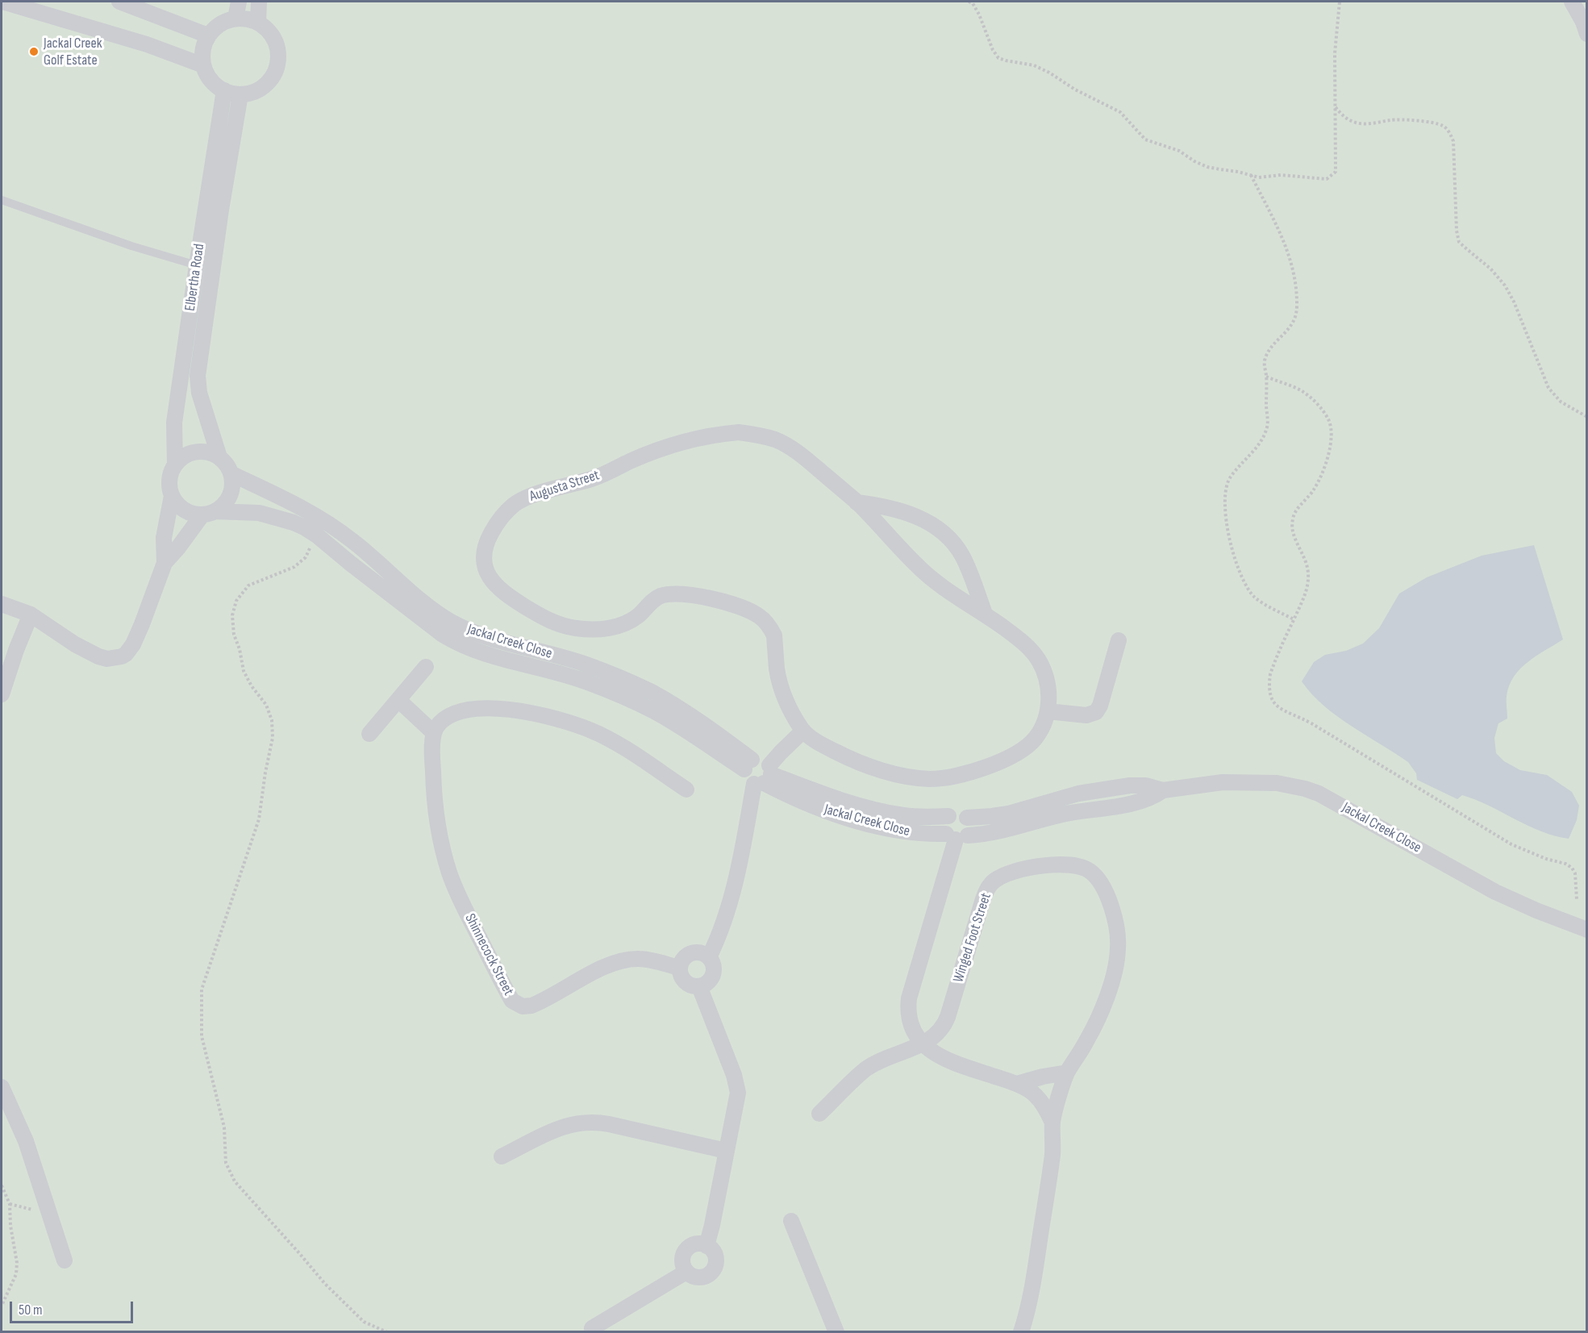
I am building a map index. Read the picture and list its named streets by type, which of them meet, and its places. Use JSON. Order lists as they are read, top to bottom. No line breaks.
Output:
{"streets":{"street":["Elbertha Road","Augusta Street","Jackal Creek Close","Winged Foot Street","Shinnecock Street"]},"crossings":[["Elbertha Road","Jackal Creek Close"]],"places":["Jackal Creek Golf Estate"],"scale_bar":"50 m"}
